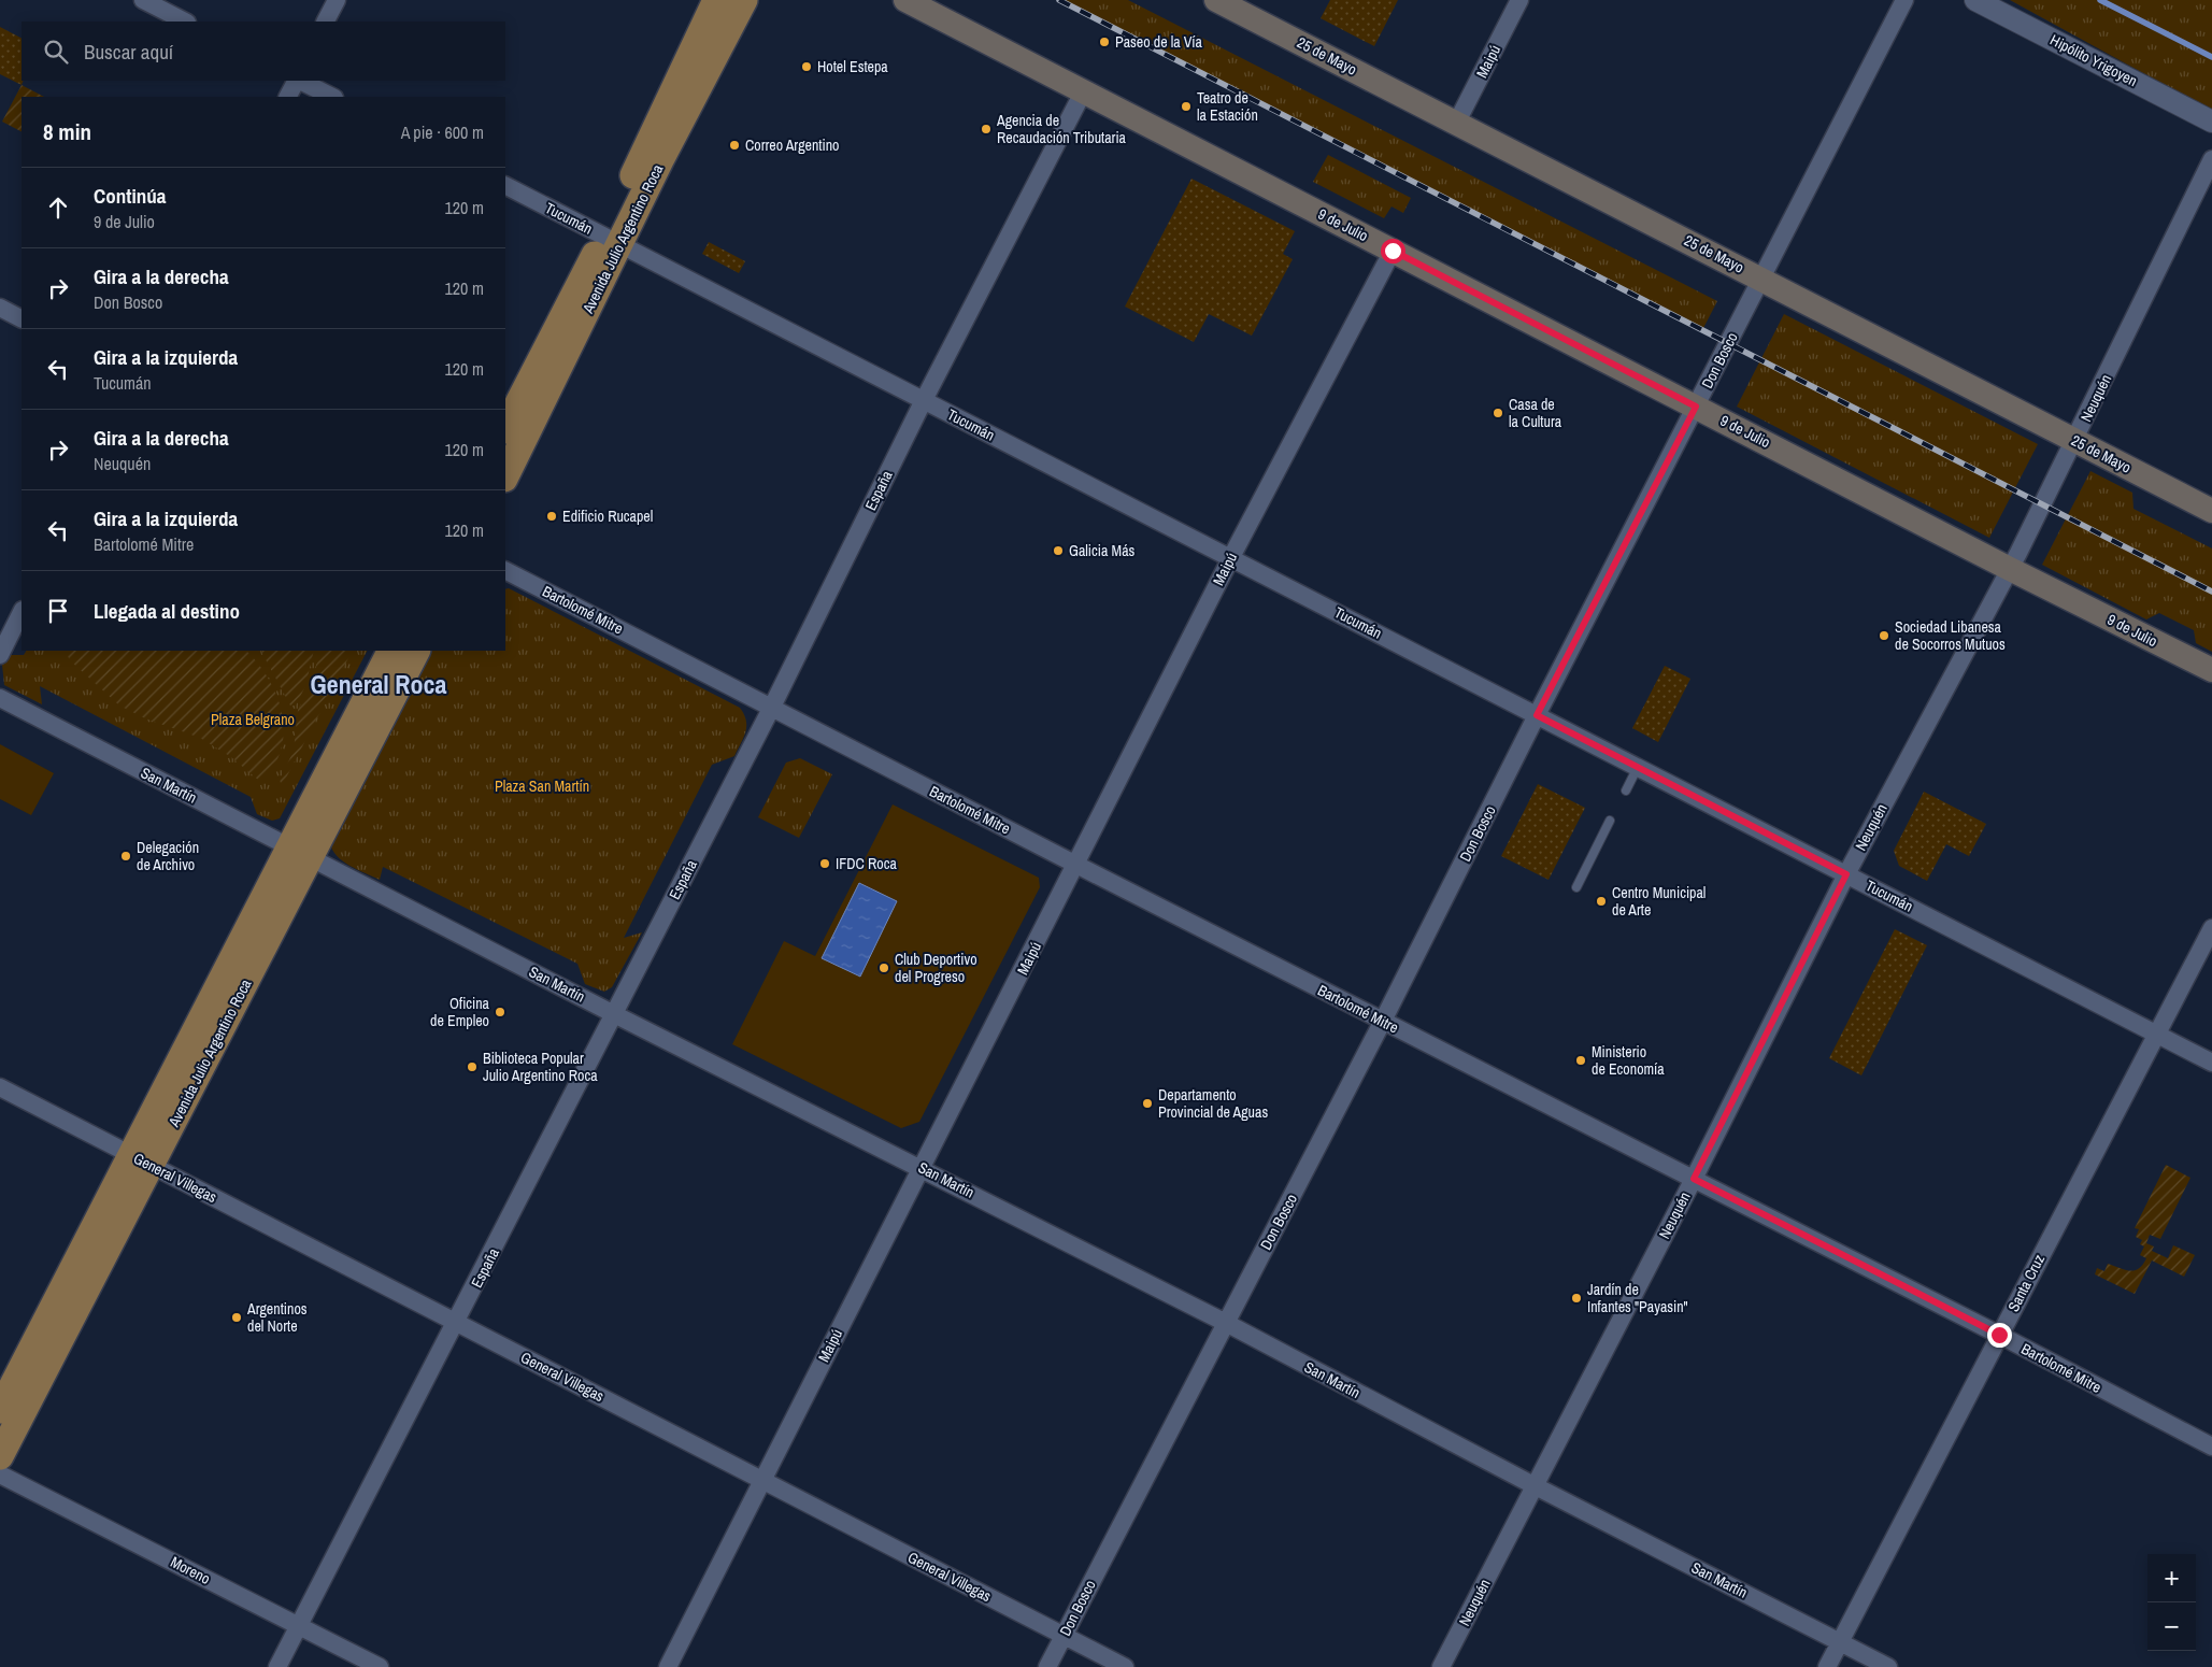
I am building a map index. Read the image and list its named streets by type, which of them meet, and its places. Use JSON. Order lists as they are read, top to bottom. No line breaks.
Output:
{"streets":{"main road":["25 de Mayo","9 de Julio","Avenida Julio Argentino Roca"],"street":["Hipólito Yrigoyen","Maipú","Tucumán","Don Bosco","Neuquén","España","Bartolomé Mitre","San Martín","General Villegas","Santa Cruz","Moreno"]},"crossings":[["25 de Mayo","Maipú"],["25 de Mayo","Don Bosco"],["25 de Mayo","Neuquén"],["Maipú","Tucumán"],["Maipú","9 de Julio"],["Maipú","Bartolomé Mitre"],["Maipú","San Martín"],["Maipú","General Villegas"],["Tucumán","Avenida Julio Argentino Roca"],["Tucumán","Don Bosco"],["Tucumán","Neuquén"],["Tucumán","España"],["Tucumán","Santa Cruz"],["9 de Julio","Don Bosco"],["9 de Julio","Neuquén"],["9 de Julio","España"],["Avenida Julio Argentino Roca","San Martín"],["Avenida Julio Argentino Roca","General Villegas"],["Don Bosco","Bartolomé Mitre"],["Don Bosco","San Martín"],["Don Bosco","General Villegas"],["Neuquén","Bartolomé Mitre"],["Neuquén","San Martín"],["España","Bartolomé Mitre"],["España","San Martín"],["España","General Villegas"],["España","Moreno"],["Bartolomé Mitre","Santa Cruz"],["San Martín","Santa Cruz"]],"districts":["General Roca"],"parks":["Plaza Belgrano","Plaza San Martín"],"places":["Paseo de la Vía","Hotel Estepa","Teatro de la Estación","Agencia de Recaudación Tributaria","Correo Argentino","Casa de la Cultura","Edificio Rucapel","Galicia Más","Sociedad Libanesa de Socorros Mutuos","Delegación de Archivo","IFDC Roca","Centro Municipal de Arte","Club Deportivo del Progreso","Oficina de Empleo","Ministerio de Economía","Biblioteca Popular Julio Argentino Roca","Departamento Provincial de Aguas","Jardín de Infantes \"Payasin\"","Argentinos del Norte"],"page":{"search":"Buscar aquí","heading":["8 min","A pie · 600 m"],"list":[["Continúa","9 de Julio","120 m"],["Gira a la derecha","Don Bosco","120 m"],["Gira a la izquierda","Tucumán","120 m"],["Gira a la derecha","Neuquén","120 m"],["Gira a la izquierda","Bartolomé Mitre","120 m"],"Llegada al destino"],"map_buttons":["+","−"]}}
